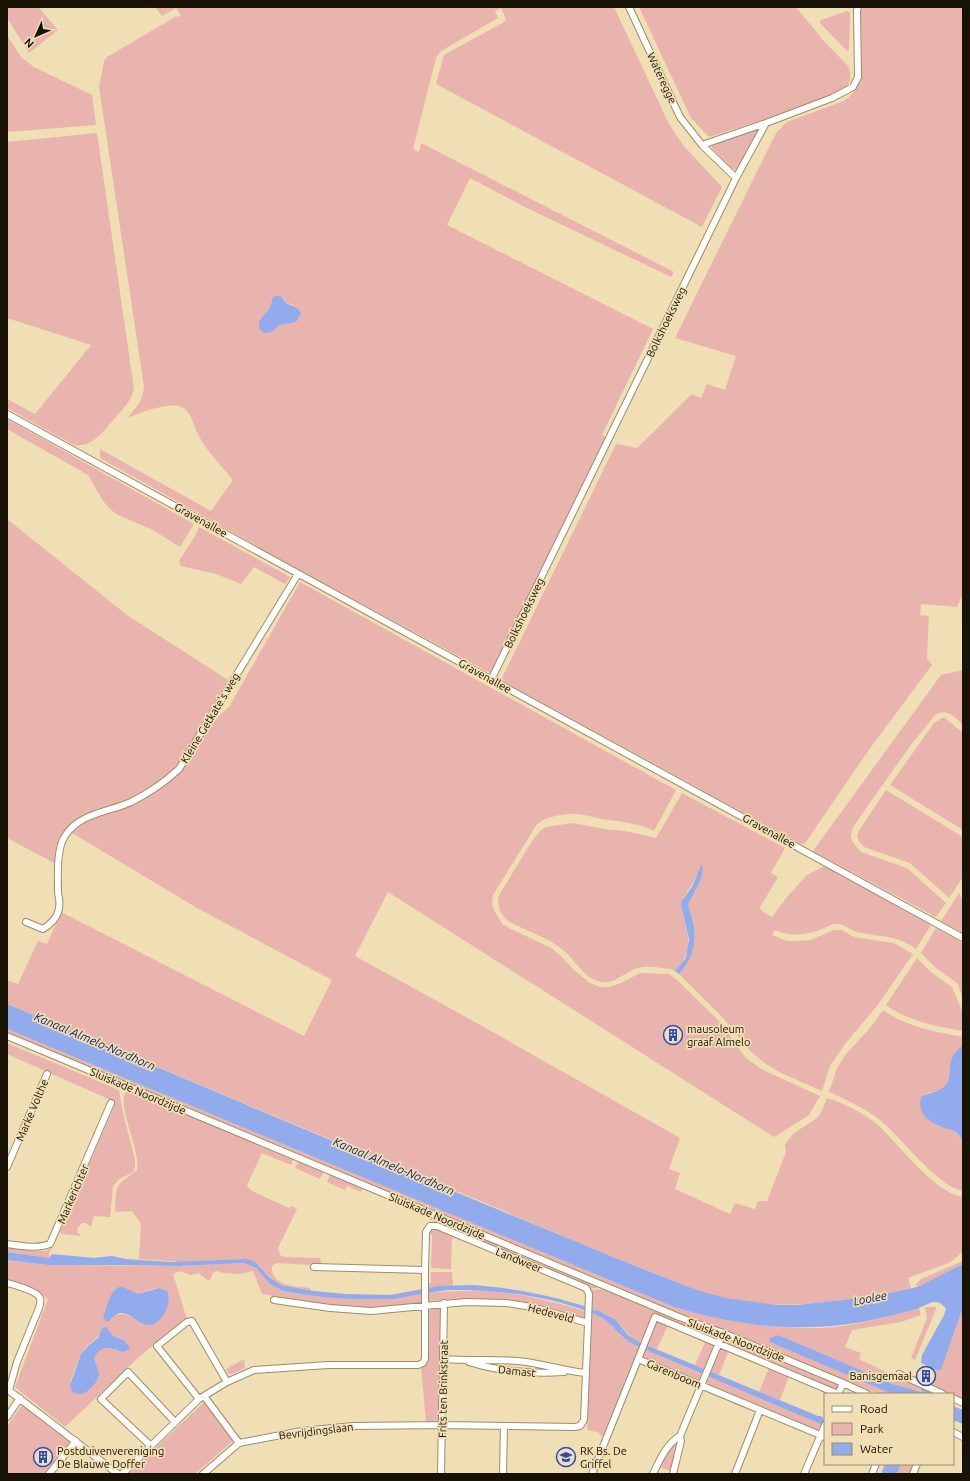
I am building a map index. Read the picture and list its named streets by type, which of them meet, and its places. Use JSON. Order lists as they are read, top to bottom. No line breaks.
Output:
{"streets":{"street":["Wateregge","Bolkshoeksweg","Gravenallee","Kleine Getkate's weg","Sluiskade Noordzijde","Marke Volthe","Markerichter","Landweer","Hedeveld","Damast","Garenboom","Frits ten Brinkstraat","Bevrijdingslaan"]},"crossings":[["Wateregge","Bolkshoeksweg"],["Bolkshoeksweg","Gravenallee"],["Gravenallee","Kleine Getkate's weg"],["Landweer","Hedeveld"],["Landweer","Frits ten Brinkstraat"],["Hedeveld","Damast"],["Hedeveld","Frits ten Brinkstraat"],["Hedeveld","Bevrijdingslaan"],["Damast","Frits ten Brinkstraat"],["Frits ten Brinkstraat","Bevrijdingslaan"]],"water":["Kanaal Almelo-Nordhorn","Loolee"],"places":{"building":["mausoleum graaf Almelo","Banisgemaal","Postduivenvereniging De Blauwe Doffer"],"school or university":["RK Bs. De Griffel"]},"legend":["Road","Park","Water"],"north":"bottom left"}
